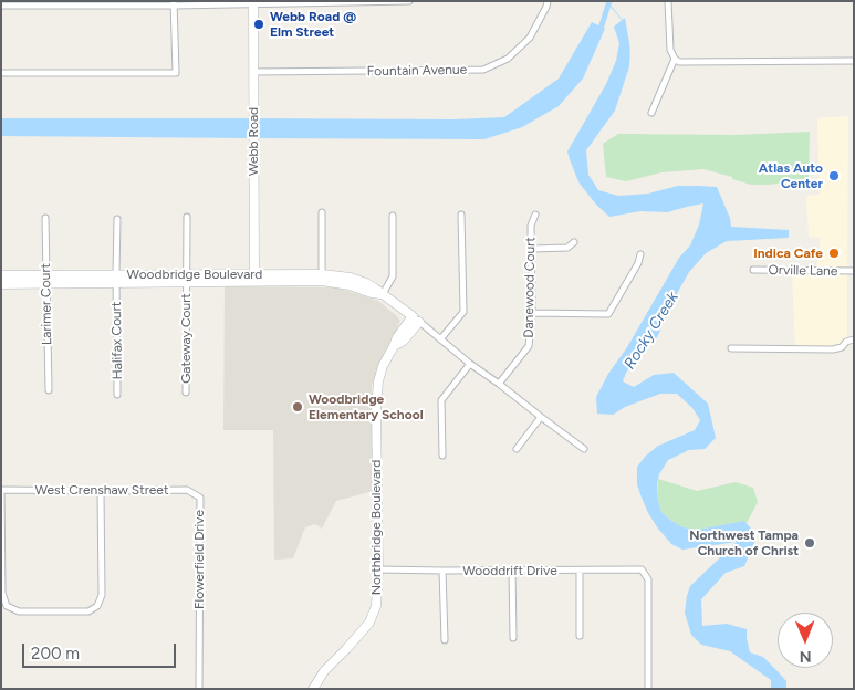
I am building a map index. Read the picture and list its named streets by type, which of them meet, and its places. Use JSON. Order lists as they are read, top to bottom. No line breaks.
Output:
{"streets":{"street":["Fountain Avenue","Webb Road","Orville Lane","Woodbridge Boulevard","Danewood Court","Larimer Court","Gateway Court","Halifax Court","West Crenshaw Street","Northbridge Boulevard","Flowerfield Drive","Wooddrift Drive"]},"crossings":[["Fountain Avenue","Webb Road"],["Webb Road","Woodbridge Boulevard"],["Woodbridge Boulevard","Danewood Court"],["Woodbridge Boulevard","Larimer Court"],["Woodbridge Boulevard","Gateway Court"],["Woodbridge Boulevard","Halifax Court"],["Woodbridge Boulevard","Northbridge Boulevard"],["West Crenshaw Street","Flowerfield Drive"],["Northbridge Boulevard","Wooddrift Drive"]],"water":["Rocky Creek"],"places":["Webb Road @ Elm Street","Atlas Auto Center","Indica Cafe","Woodbridge Elementary School","Northwest Tampa Church of Christ"],"scale_bar":"200 m","north":"bottom"}
